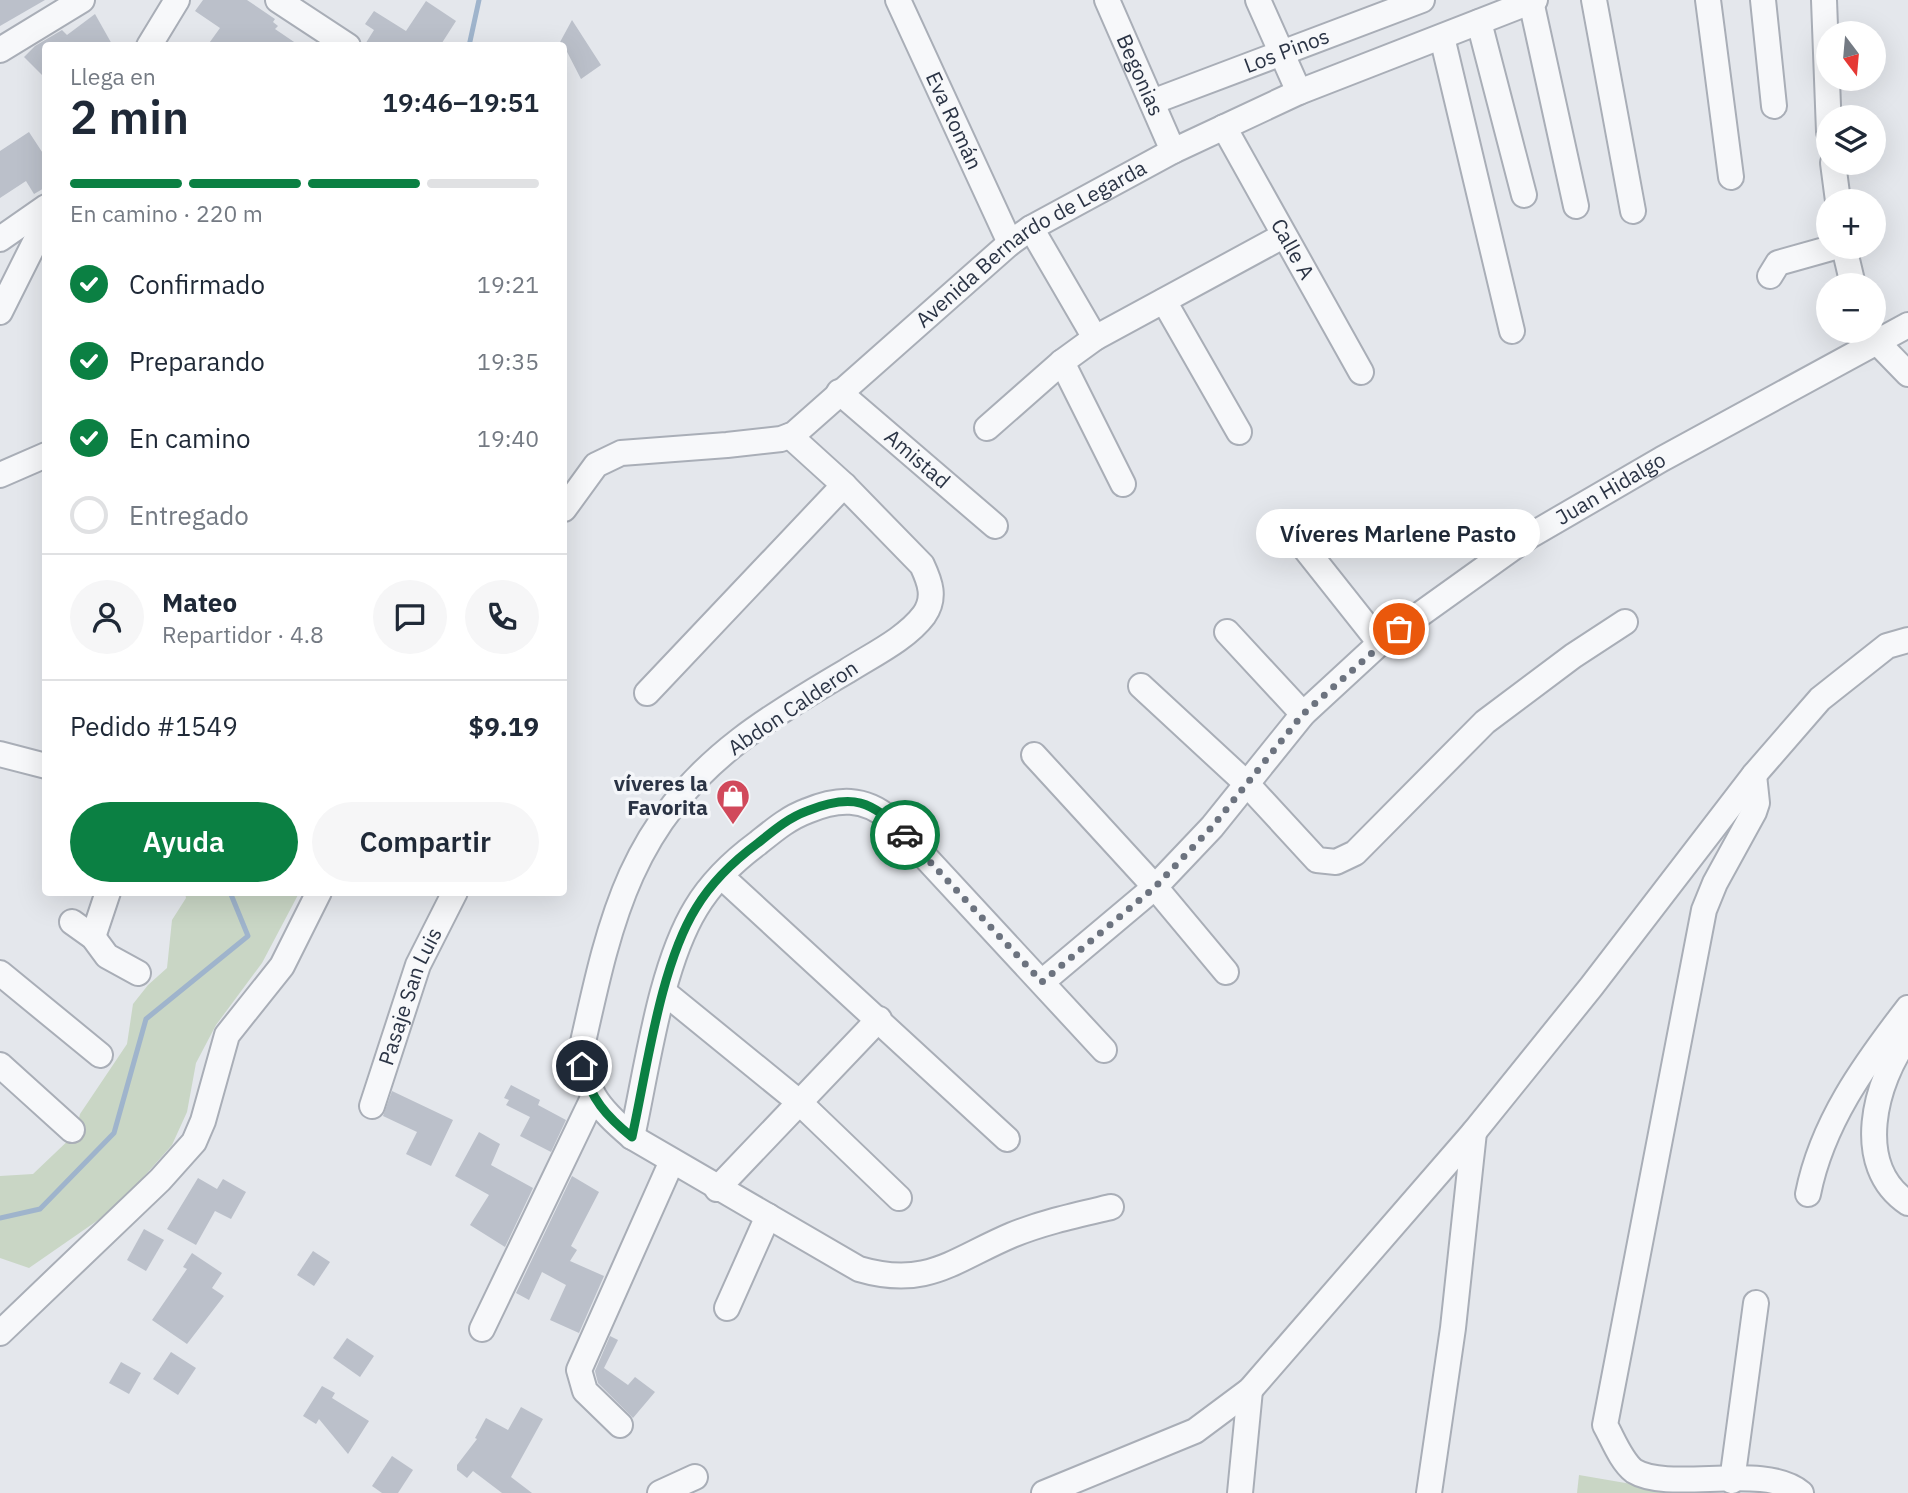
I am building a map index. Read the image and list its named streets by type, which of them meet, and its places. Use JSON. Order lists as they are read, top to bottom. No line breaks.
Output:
{"streets":{"street":["Los Pinos","Begonias","Eva Román","Avenida Bernardo de Legarda","Calle A","Amistad","Juan Hidalgo","Abdon Calderon","Pasaje San Luis"]},"crossings":[["Los Pinos","Begonias"],["Begonias","Avenida Bernardo de Legarda"],["Eva Román","Avenida Bernardo de Legarda"],["Avenida Bernardo de Legarda","Calle A"],["Avenida Bernardo de Legarda","Amistad"],["Avenida Bernardo de Legarda","Abdon Calderon"]],"places":{"other":["Víveres Marlene Pasto"],"shop":["víveres la Favorita"]},"north":"bottom","page":{"map_buttons":["+","−"],"heading":["2 min","Llega en","19:46–19:51"],"panel":["Mateo","Repartidor · 4.8","Pedido #1549","$9.19"],"bar":"En camino · 220 m","list":[["Confirmado","19:21"],["Preparando","19:35"],["En camino","19:40"],"Entregado"],"bubble":"Víveres Marlene Pasto","buttons":["Ayuda","Compartir"]}}
